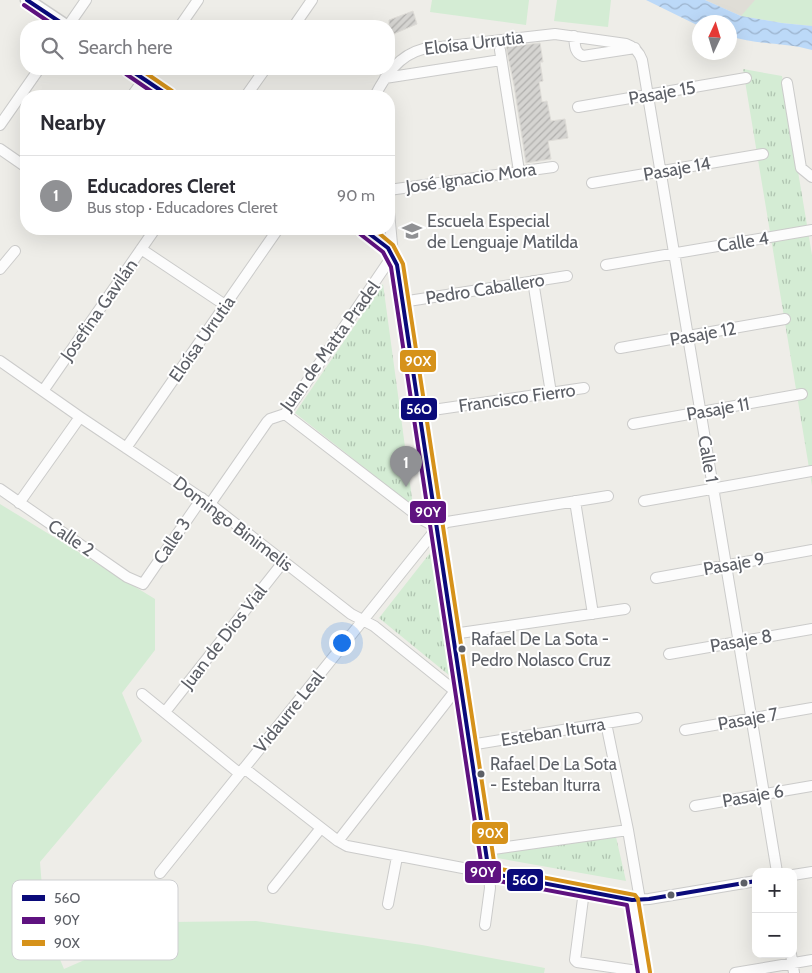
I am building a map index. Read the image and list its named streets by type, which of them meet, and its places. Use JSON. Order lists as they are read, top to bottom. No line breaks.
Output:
{"streets":{"street":["Eloísa Urrutia","Pasaje 15","Pasaje 14","José Ignacio Mora","Calle 4","Pedro Caballero","Josefina Gavilán","Pasaje 12","Juan de Matta Pradel","Francisco Fierro","Pasaje 11","Calle 1","Domingo Binimelis","Calle 2","Calle 3","Pasaje 9","Juan de Dios Vial","Pasaje 8","Vidaurre Leal","Pasaje 7","Esteban Iturra","Pasaje 6"]},"crossings":[["Eloísa Urrutia","José Ignacio Mora"],["Eloísa Urrutia","Domingo Binimelis"],["Pasaje 15","Calle 1"],["Pasaje 14","Calle 1"],["Calle 4","Calle 1"],["Josefina Gavilán","Domingo Binimelis"],["Pasaje 12","Calle 1"],["Juan de Matta Pradel","Domingo Binimelis"],["Juan de Matta Pradel","Calle 3"],["Pasaje 11","Calle 1"],["Calle 1","Pasaje 9"],["Calle 1","Pasaje 8"],["Calle 1","Pasaje 7"],["Calle 1","Pasaje 6"],["Domingo Binimelis","Calle 3"],["Domingo Binimelis","Juan de Dios Vial"],["Domingo Binimelis","Vidaurre Leal"],["Calle 2","Calle 3"]],"places":{"school or university":["Escuela Especial de Lenguaje Matilda"],"other":["Rafael De La Sota - Pedro Nolasco Cruz","Rafael De La Sota - Esteban Iturra"]},"lines":["transit line 56O","transit line 90Y","transit line 90X"],"legend":["56O","90Y","90X"],"north":"top","page":{"search":"Search here","heading":"Nearby","list":[{"mark":"1","name":"Educadores Cleret","note":"Bus stop · Educadores Cleret","value":"90 m"}],"pins":"1","map_buttons":["+","−"]}}
